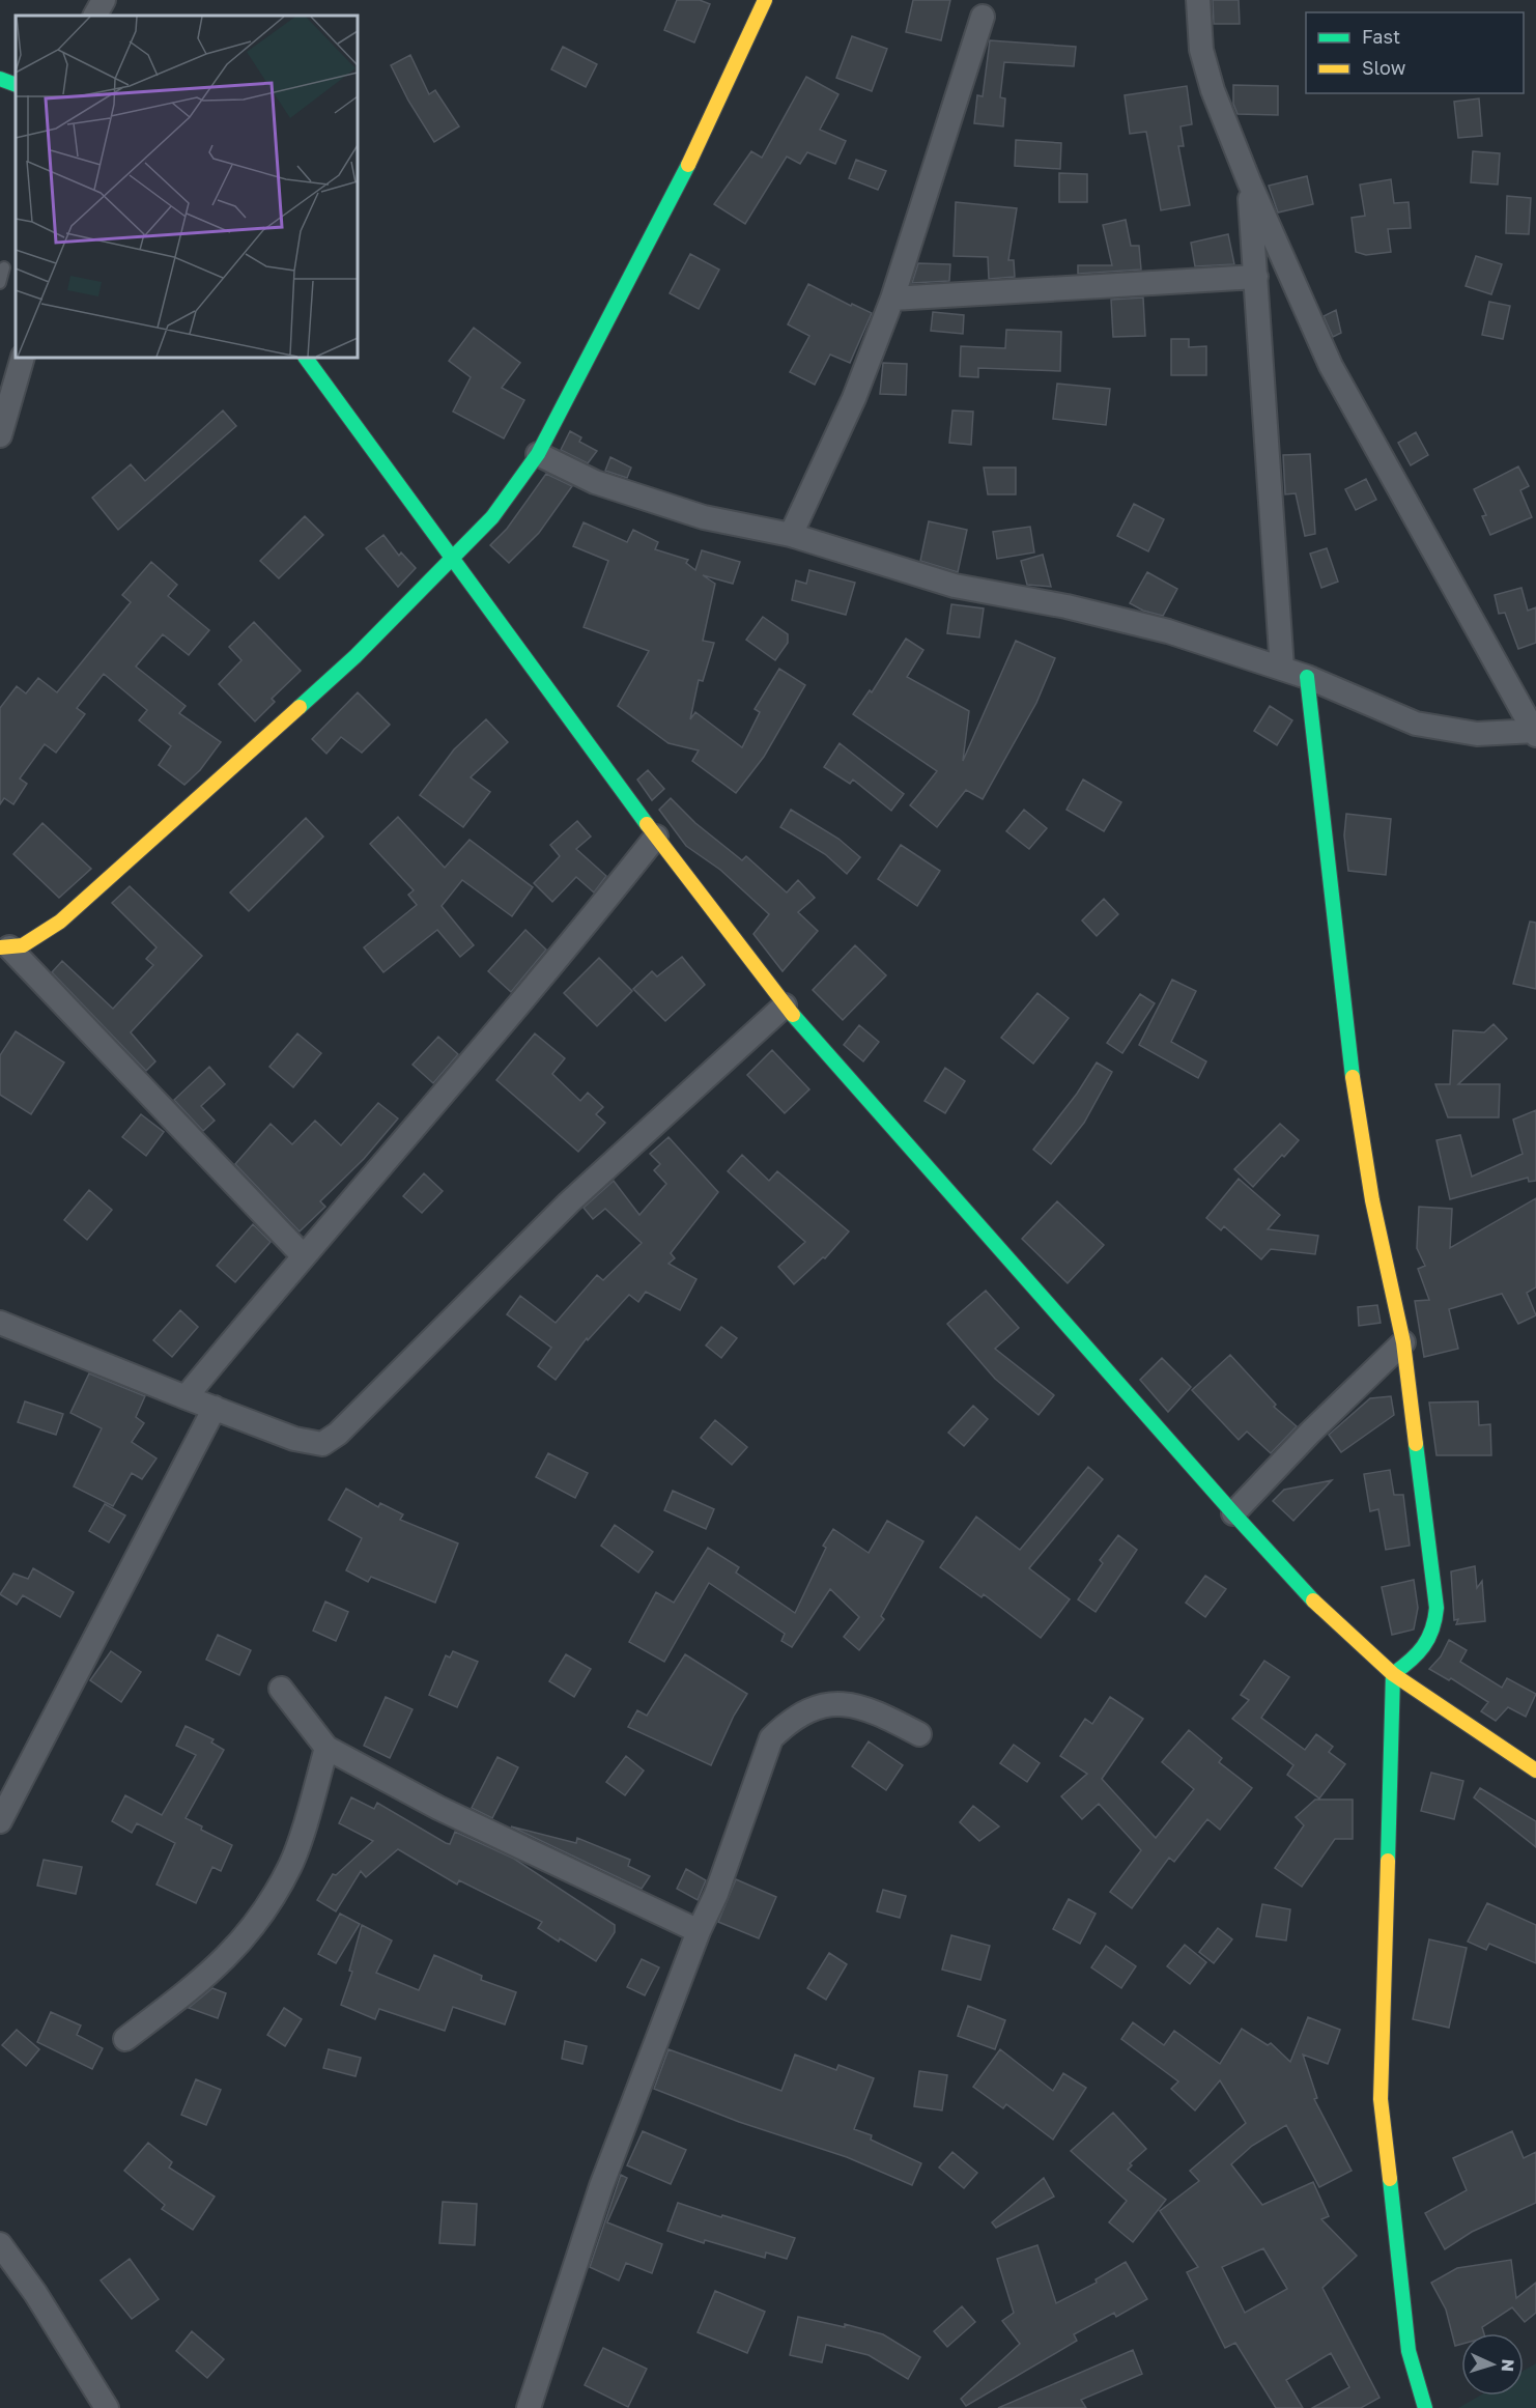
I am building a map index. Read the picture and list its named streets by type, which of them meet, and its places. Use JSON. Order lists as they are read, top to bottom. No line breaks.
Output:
{"legend":["Fast","Slow"],"north":"right"}
